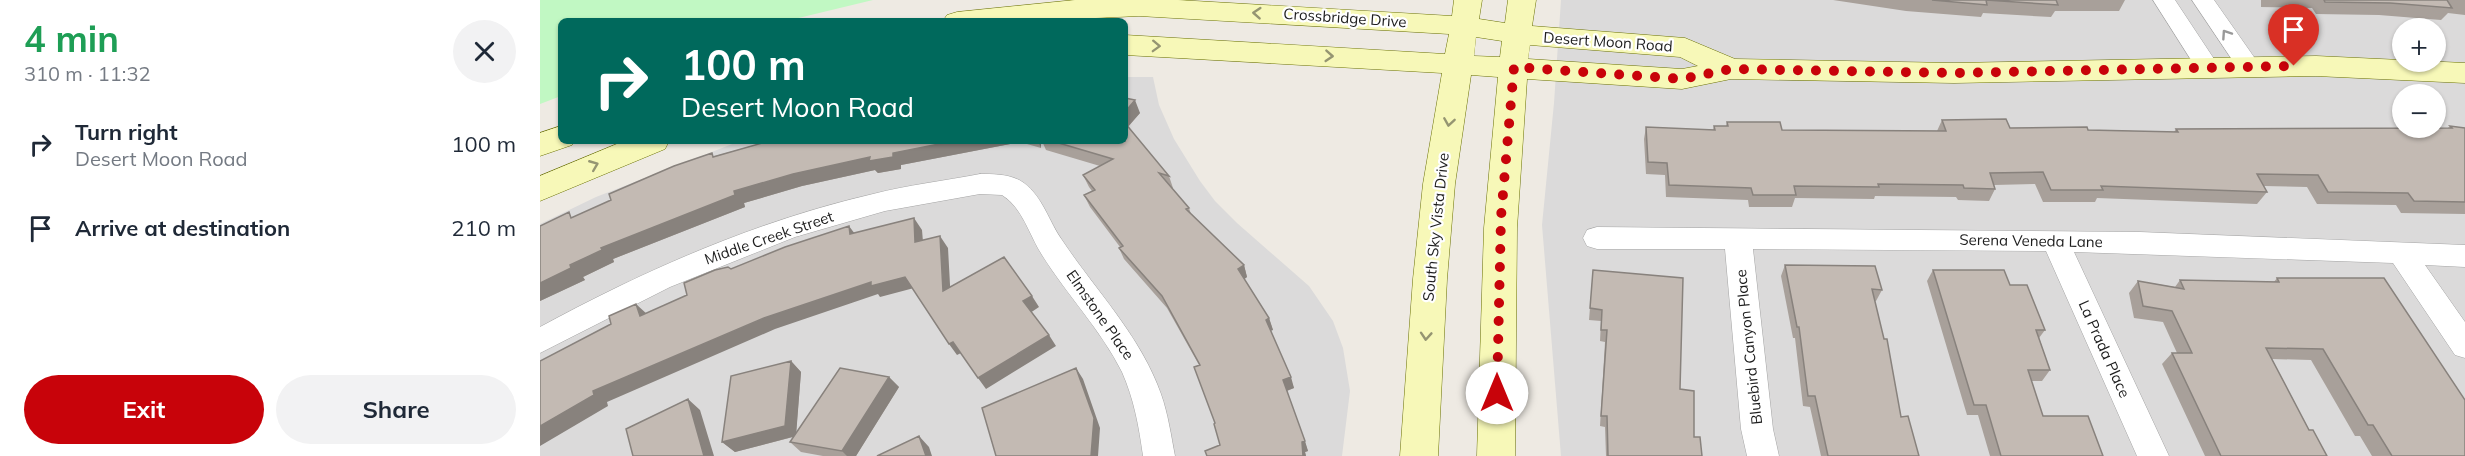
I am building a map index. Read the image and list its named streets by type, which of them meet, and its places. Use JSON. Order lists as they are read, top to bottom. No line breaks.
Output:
{"streets":{"street":["Crossbridge Drive","Desert Moon Road","South Sky Vista Drive","Middle Creek Street","Serena Veneda Lane","Elmstone Place","Bluebird Canyon Place","La Prada Place"]},"crossings":[["Crossbridge Drive","Desert Moon Road"],["Crossbridge Drive","South Sky Vista Drive"],["Middle Creek Street","Elmstone Place"],["Serena Veneda Lane","Bluebird Canyon Place"],["Serena Veneda Lane","La Prada Place"]],"page":{"heading":["4 min","310 m · 11:32"],"map_buttons":["+","−"],"turn":["100 m","Desert Moon Road"],"list":[{"name":"Turn right","note":"Desert Moon Road","value":"100 m"},{"name":"Arrive at destination","value":"210 m"}],"buttons":["Exit","Share"]}}
